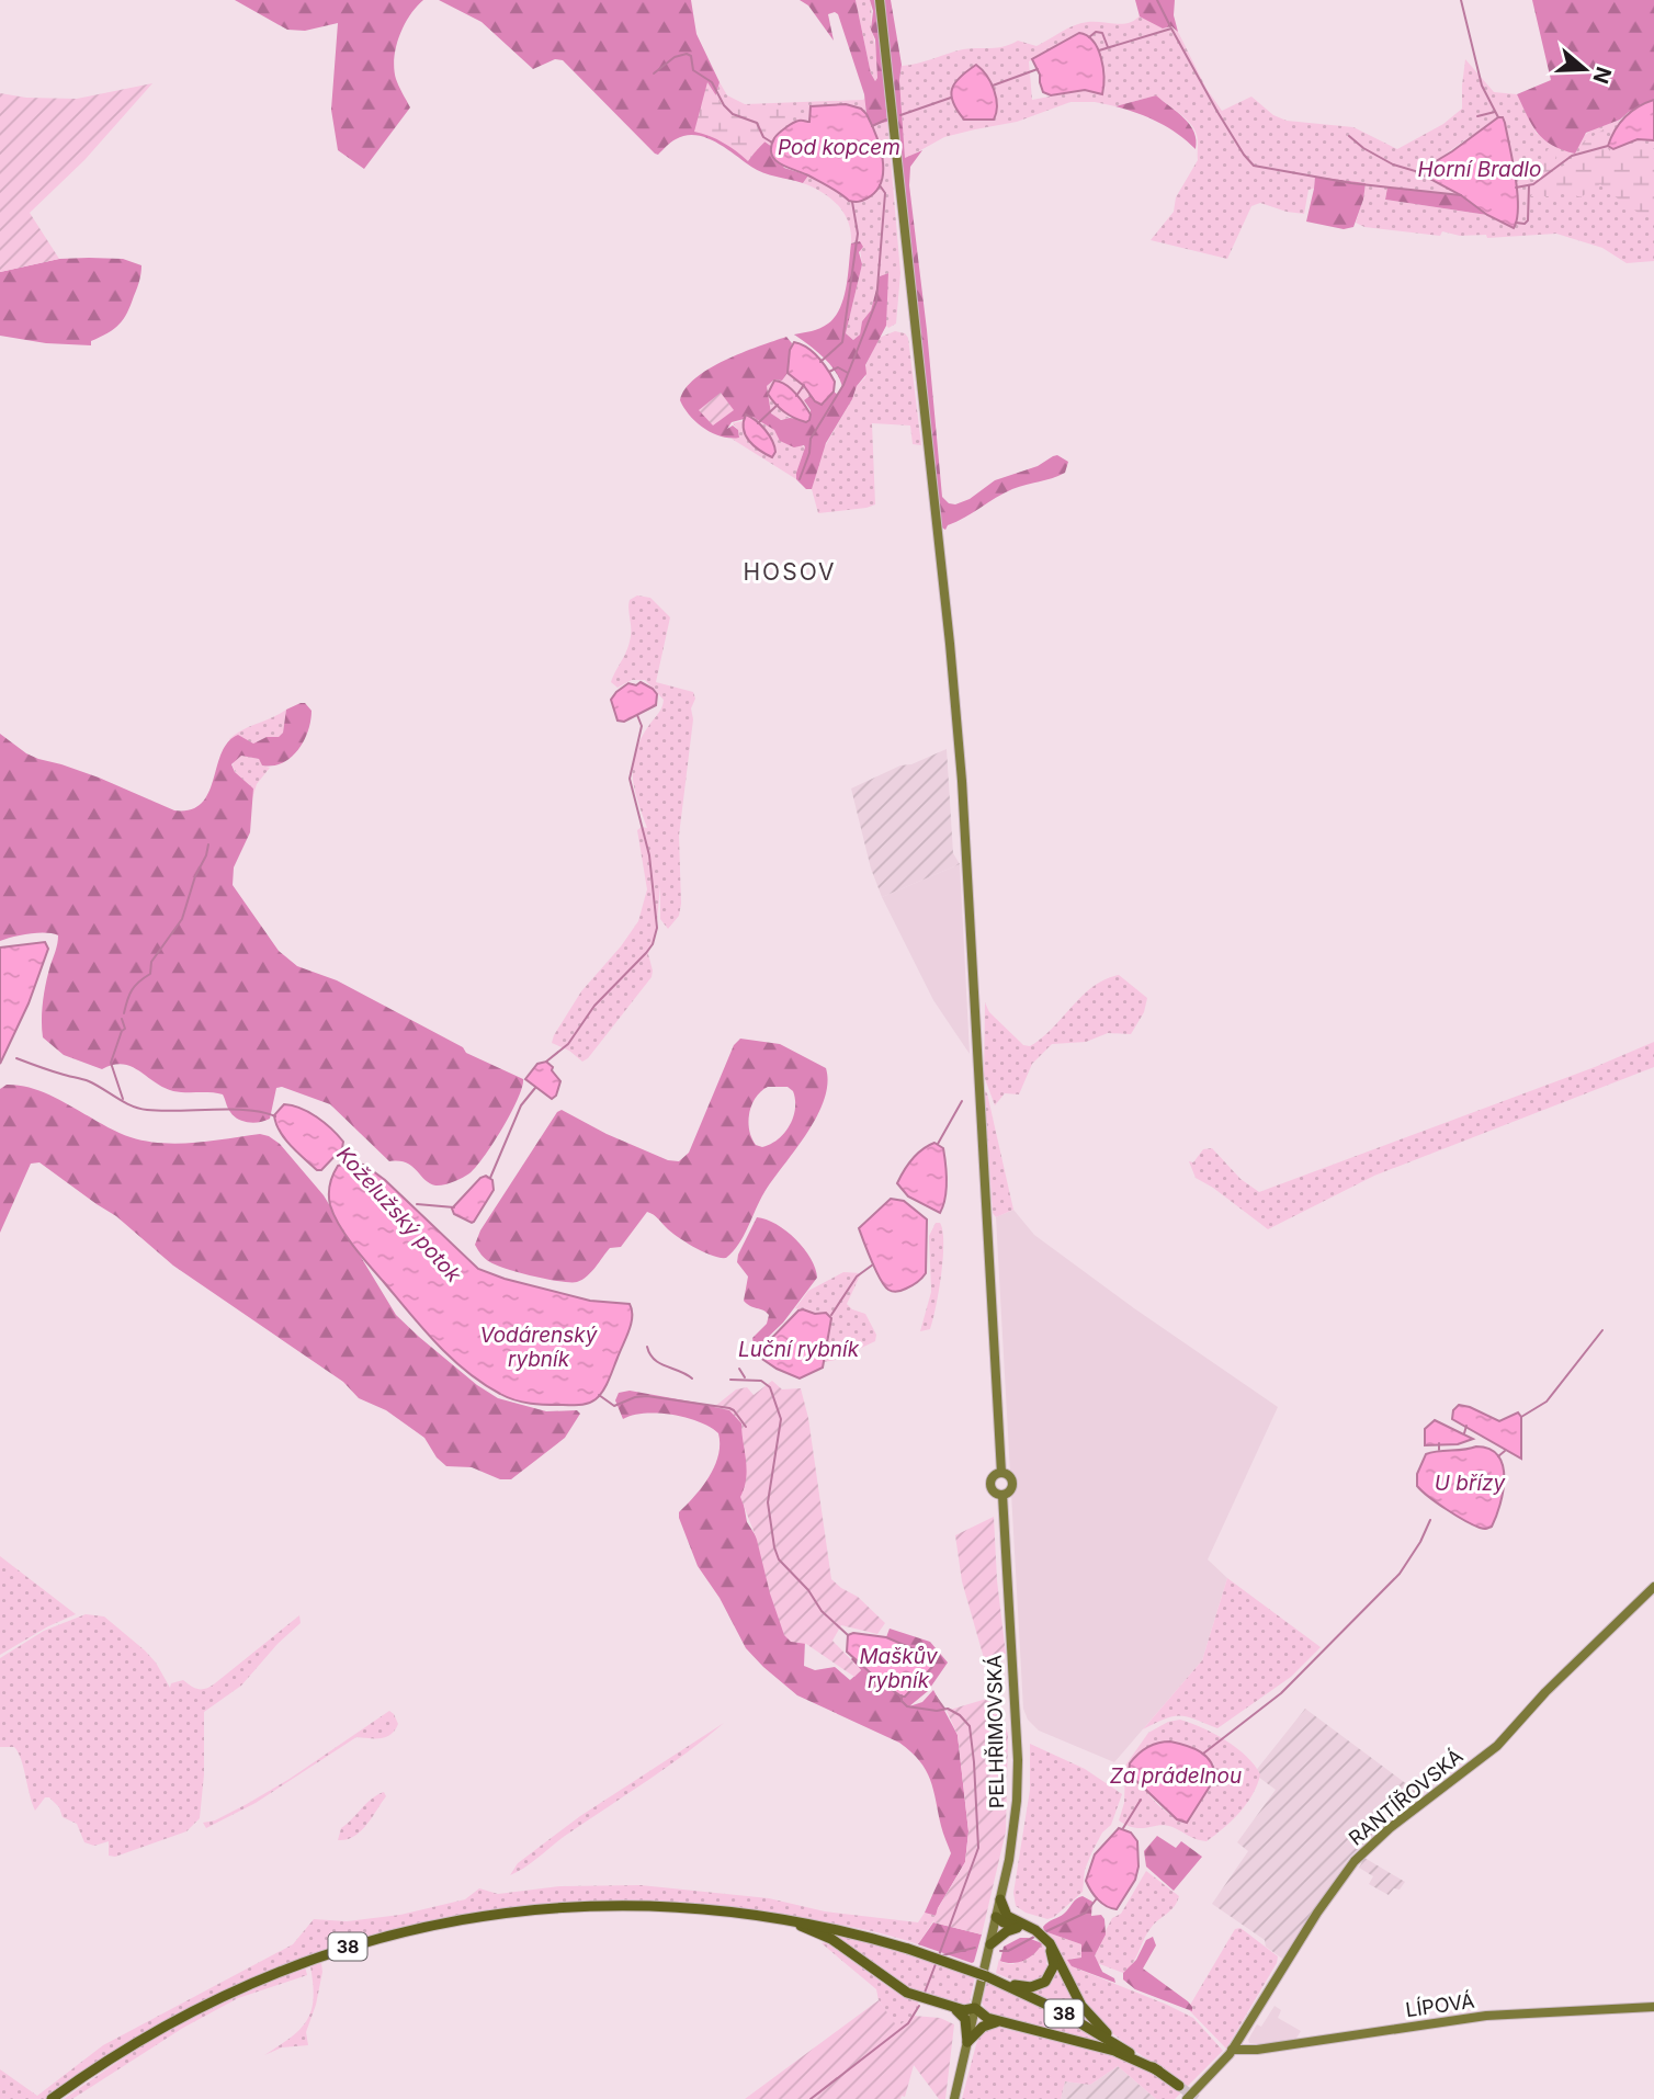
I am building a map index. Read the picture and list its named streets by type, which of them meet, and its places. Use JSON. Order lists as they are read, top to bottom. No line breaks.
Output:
{"streets":{"main road":["PELHŘIMOVSKÁ","RANTÍŘOVSKÁ","38","LÍPOVÁ"]},"crossings":[["RANTÍŘOVSKÁ","LÍPOVÁ"]],"districts":["HOSOV"],"water":["Pod kopcem","Horní Bradlo","Koželužský potok","Vodárenský rybník","Luční rybník","U břízy","Maškův rybník","Za prádelnou"],"north":"right"}
